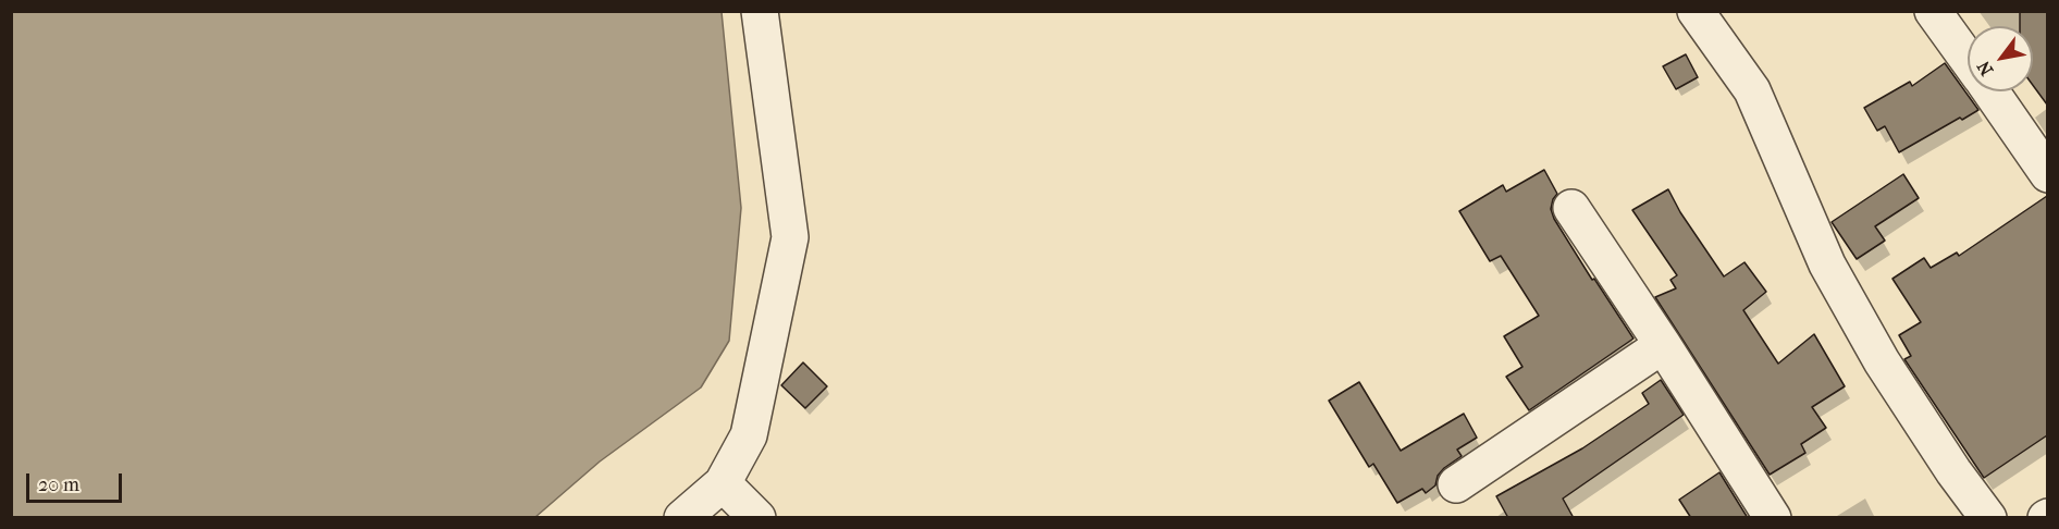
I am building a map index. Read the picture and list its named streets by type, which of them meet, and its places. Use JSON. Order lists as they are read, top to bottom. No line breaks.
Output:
{"scale_bar":"20 m","north":"bottom left"}
